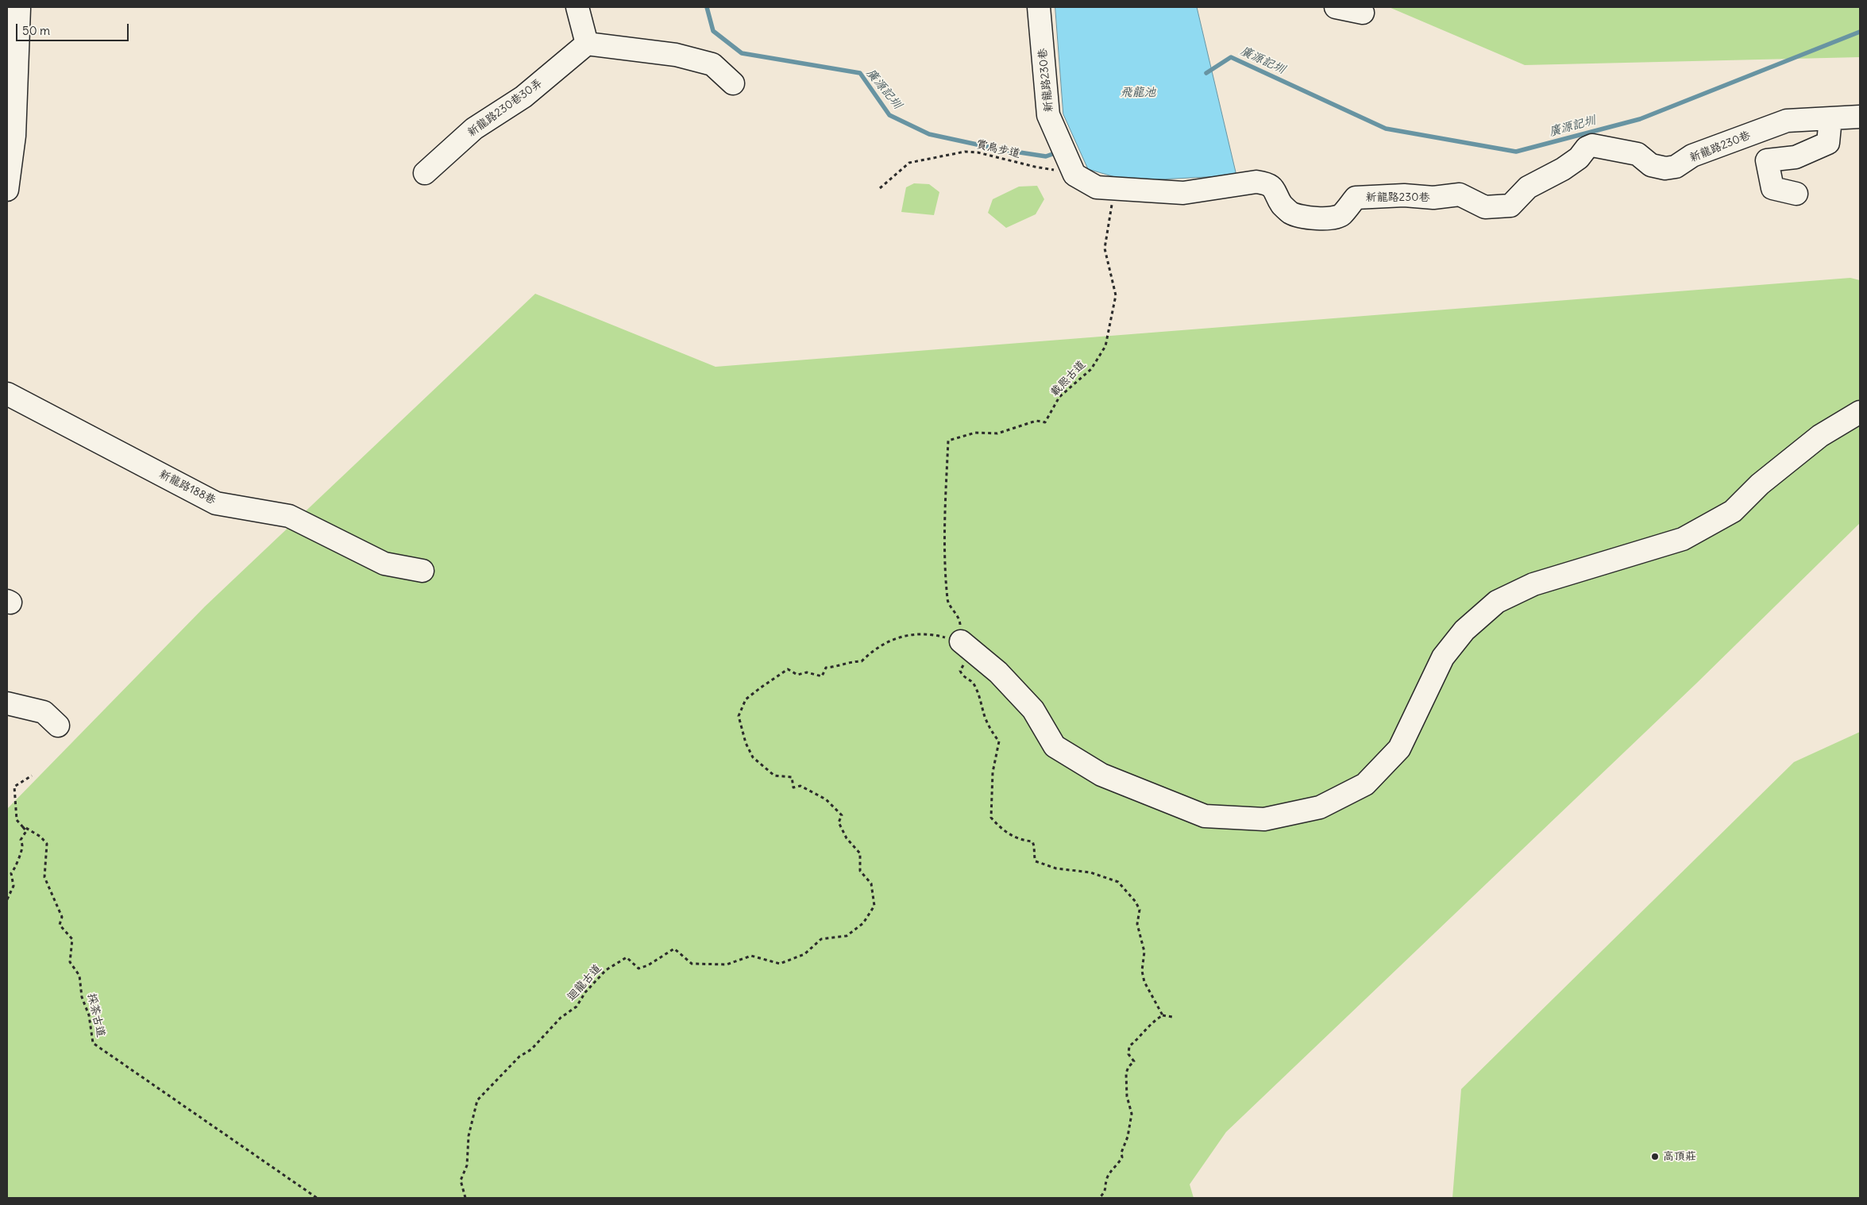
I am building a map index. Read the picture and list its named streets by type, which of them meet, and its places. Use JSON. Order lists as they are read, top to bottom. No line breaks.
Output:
{"streets":{"lane":["新龍路230巷","新龍路230巷30弄","新龍路188巷"],"path":["賞鳥步道","載熙古道","迴龍古道","採茶古道"]},"crossings":[["新龍路230巷","賞鳥步道"],["新龍路230巷","載熙古道"],["載熙古道","迴龍古道"]],"water":["廣源記圳","飛龍池"],"places":["高頂莊"],"scale_bar":"50 m"}
